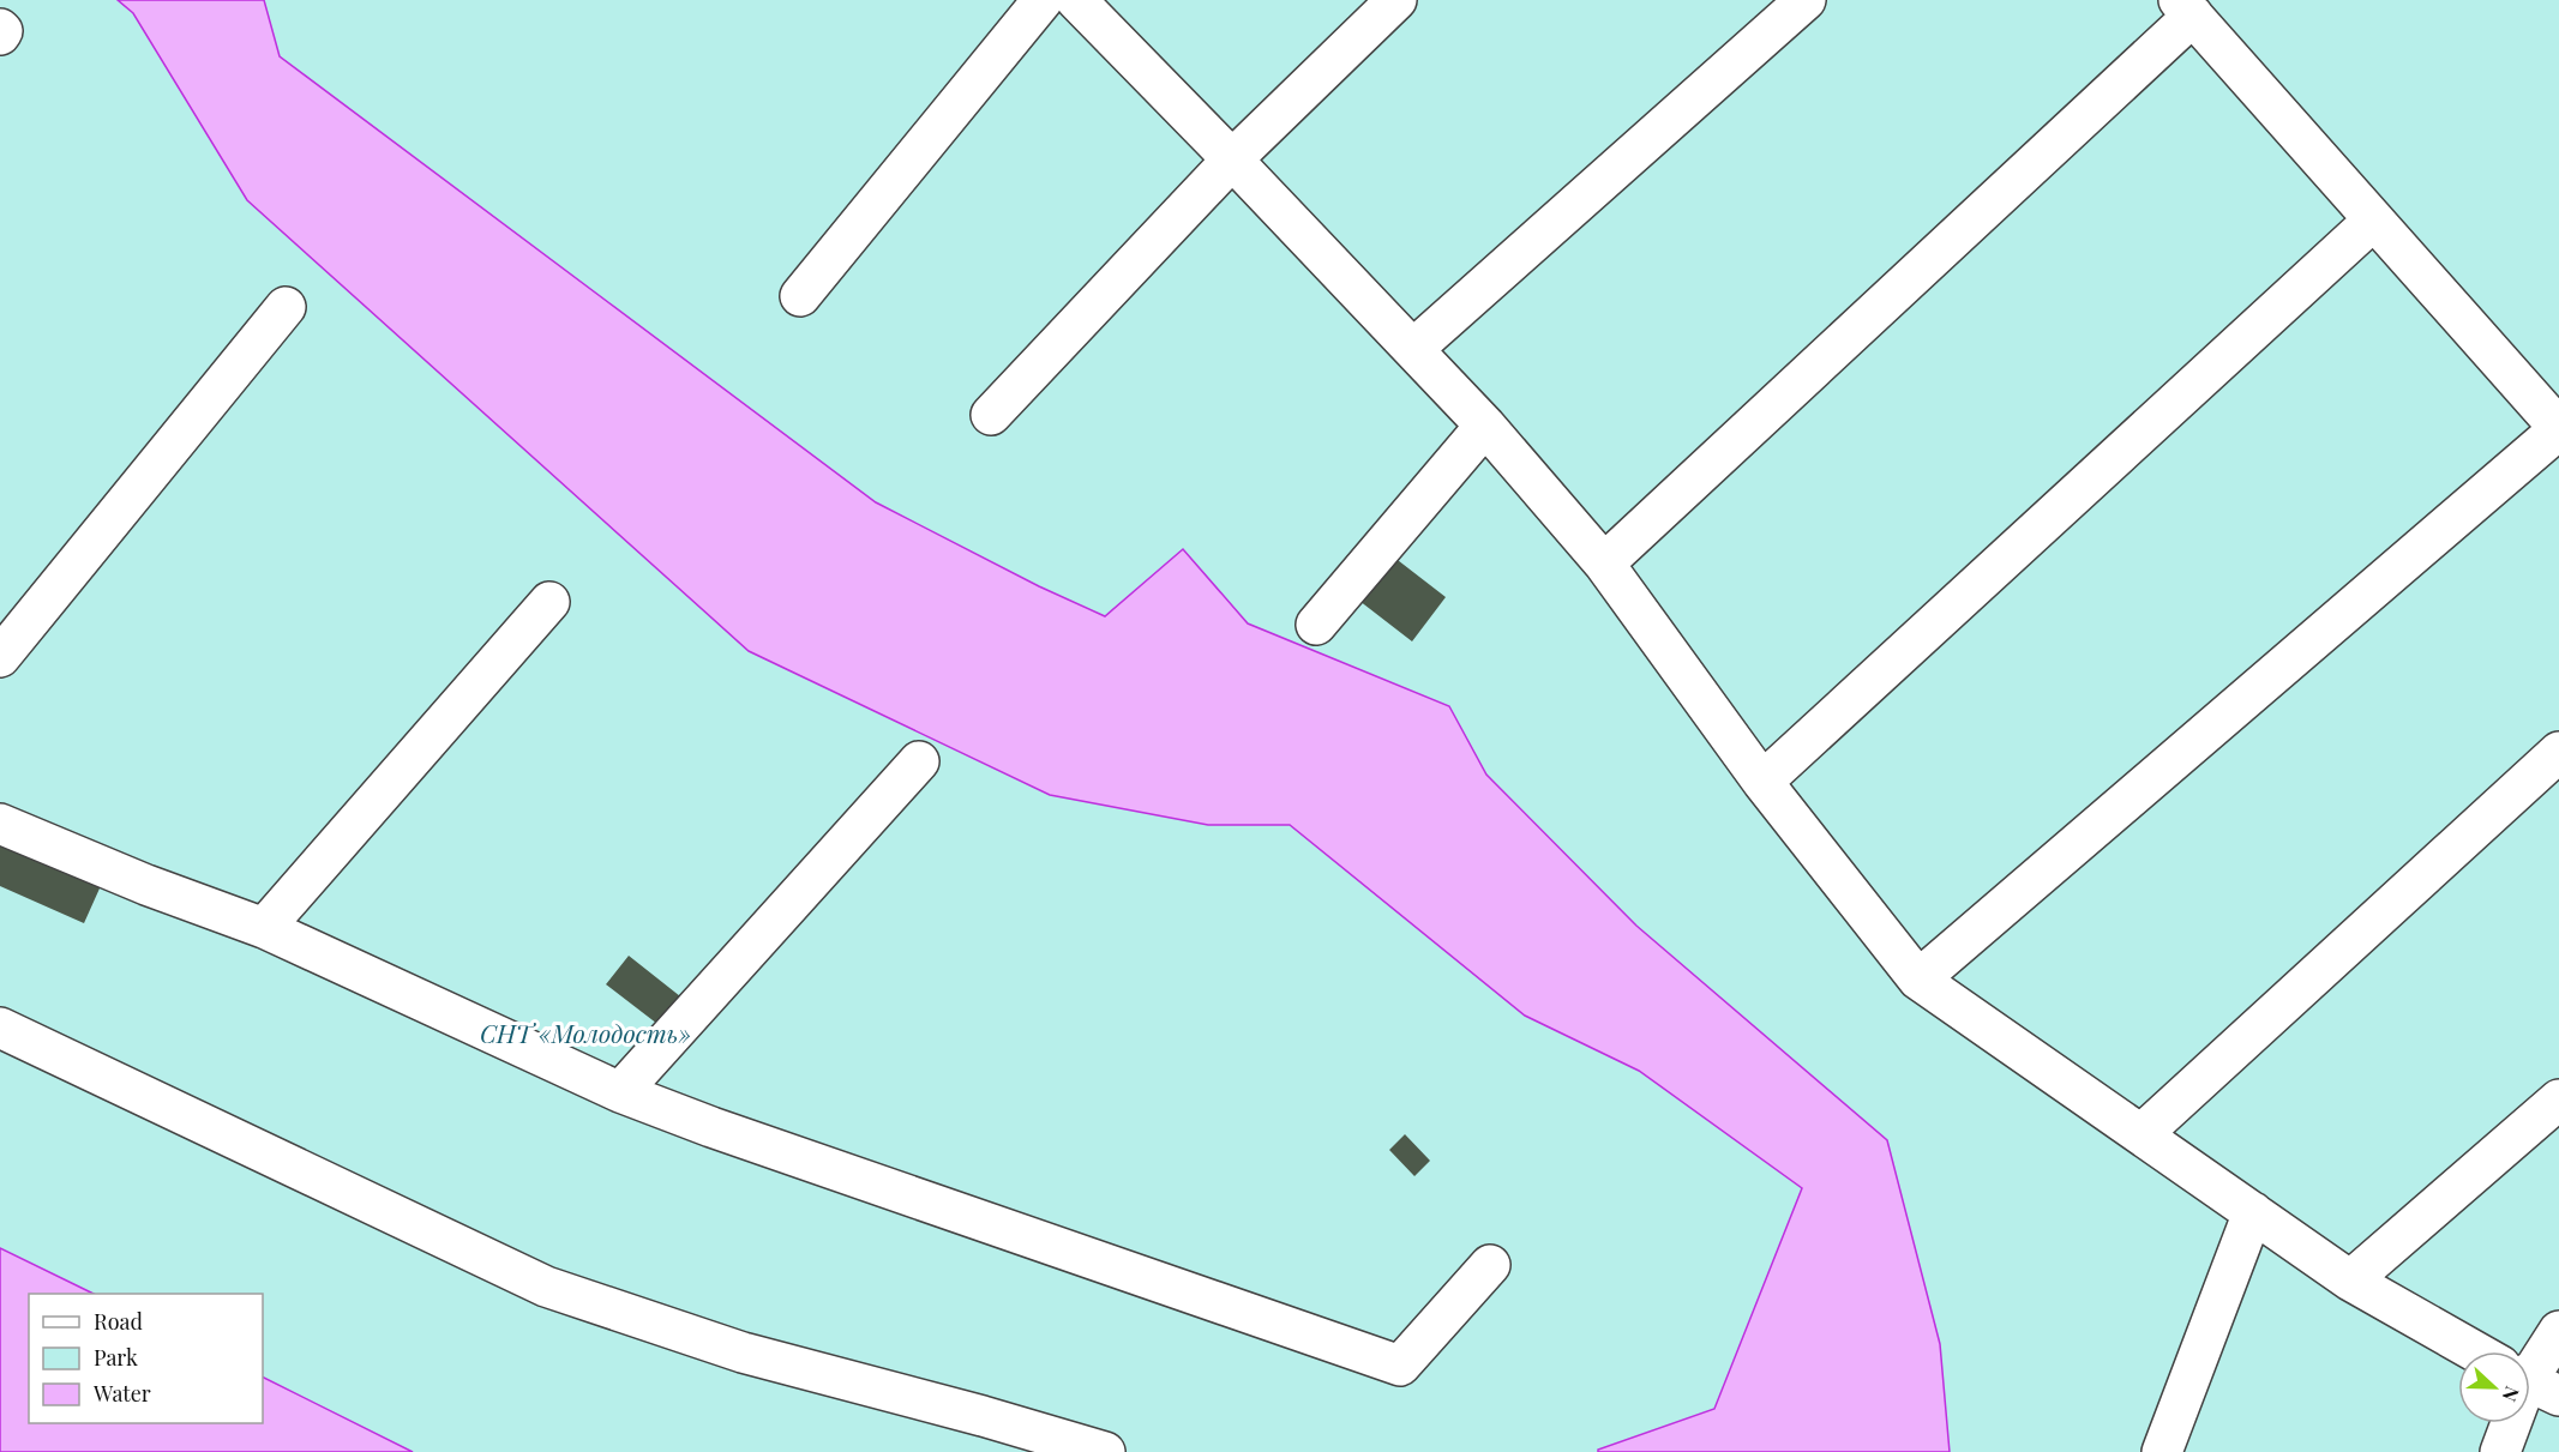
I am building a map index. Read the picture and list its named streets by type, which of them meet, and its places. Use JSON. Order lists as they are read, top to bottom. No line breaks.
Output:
{"parks":["СНТ «Молодость»"],"legend":["Road","Park","Water"],"north":"right"}
